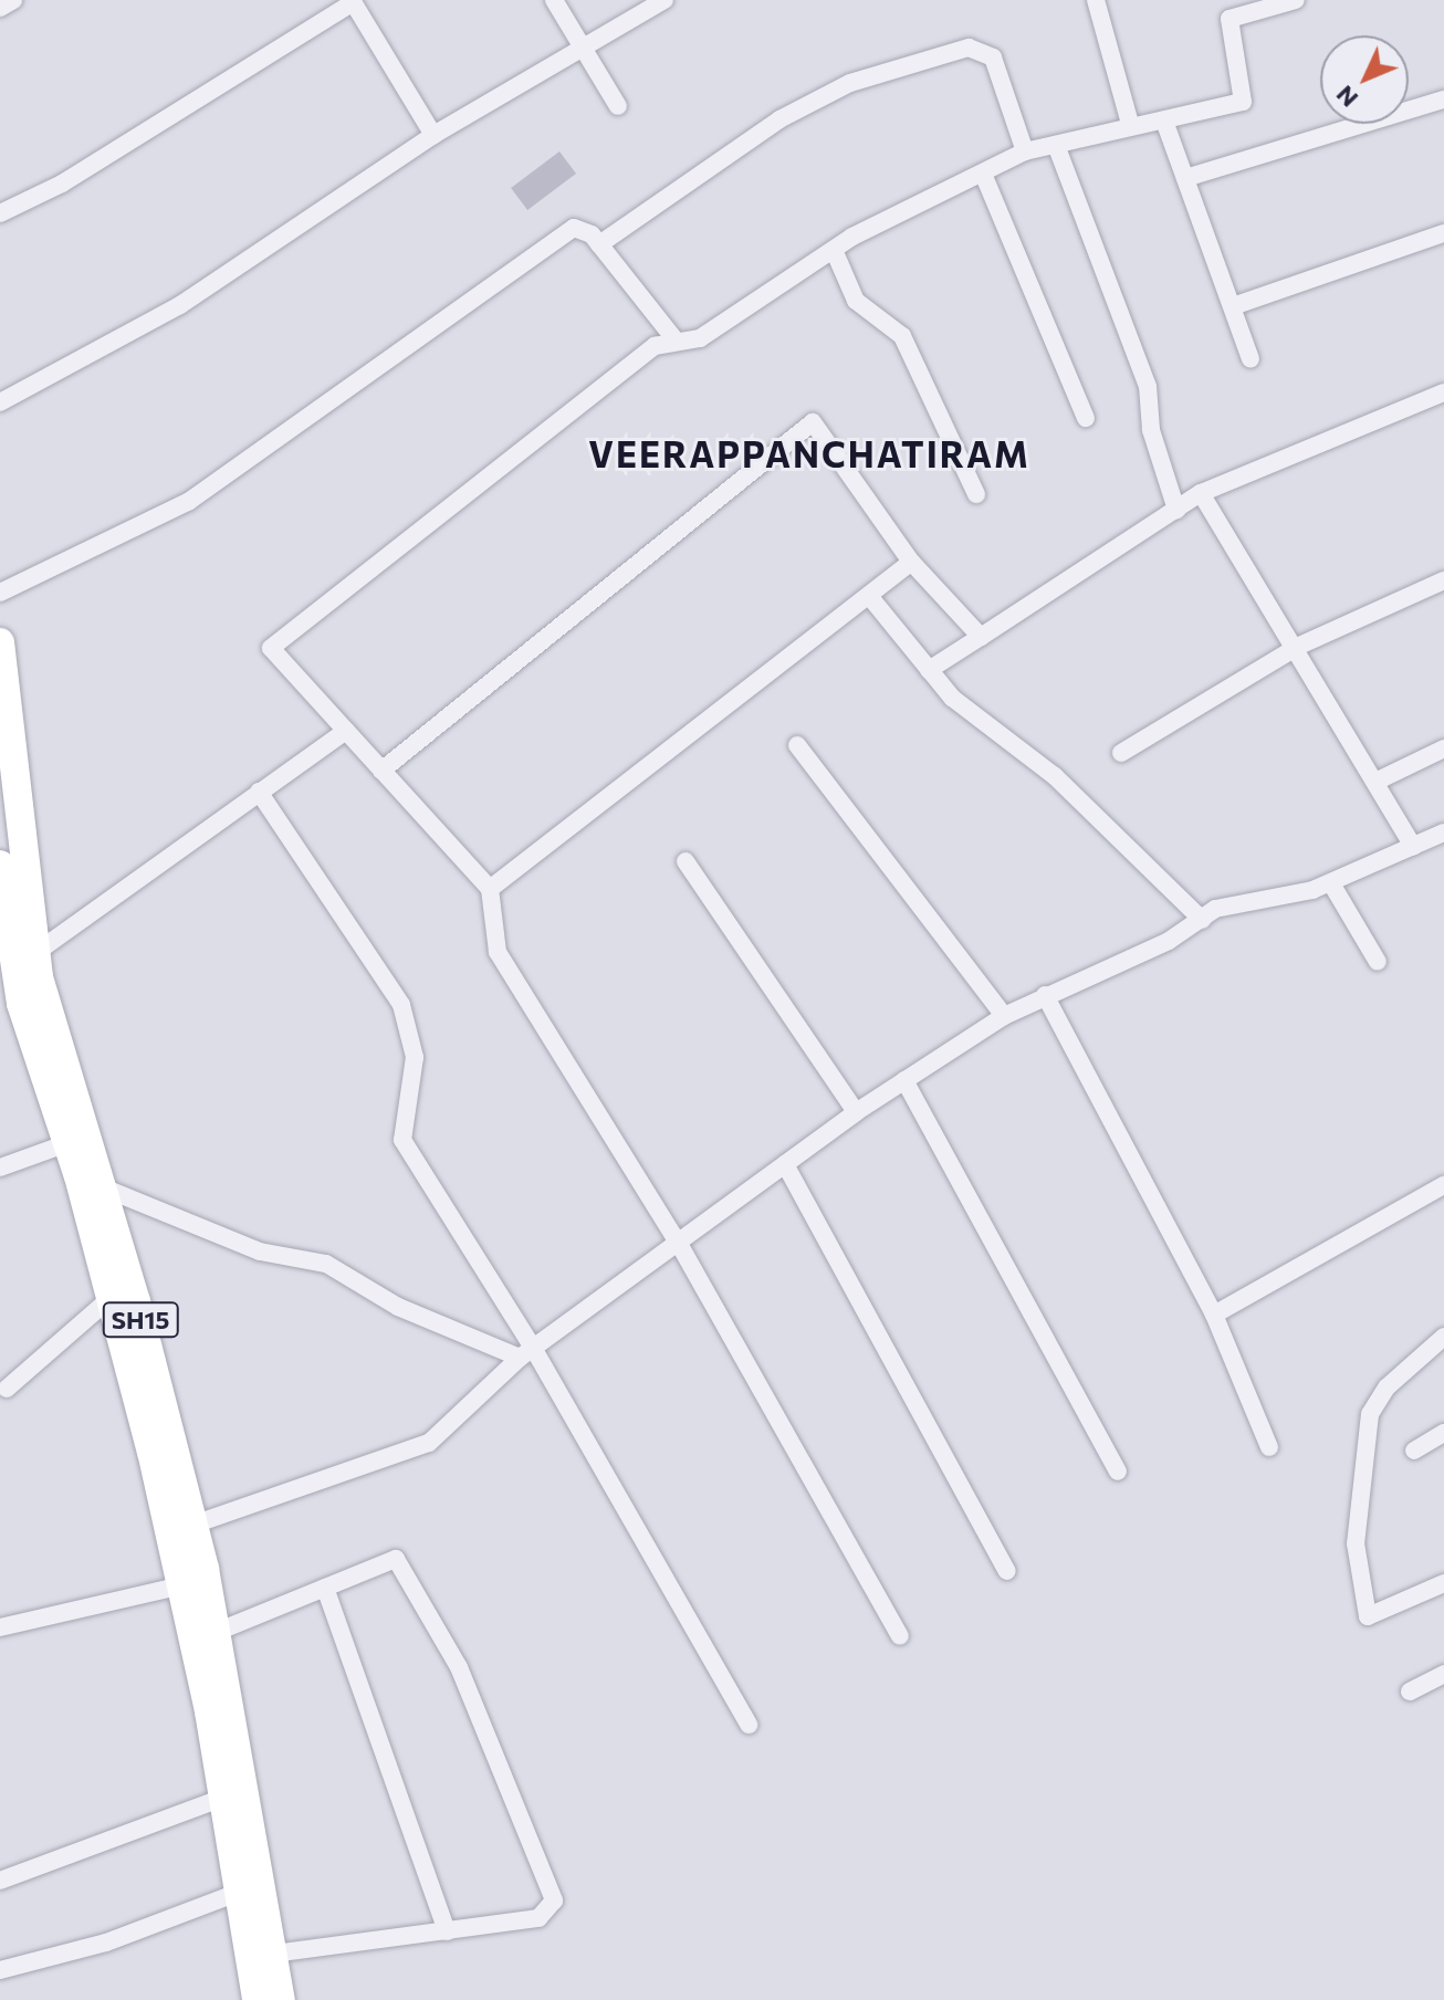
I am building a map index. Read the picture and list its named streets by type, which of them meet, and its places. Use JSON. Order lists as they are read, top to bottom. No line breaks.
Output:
{"streets":{"main road":["SH15"]},"districts":["VEERAPPANCHATIRAM"],"north":"bottom left"}
